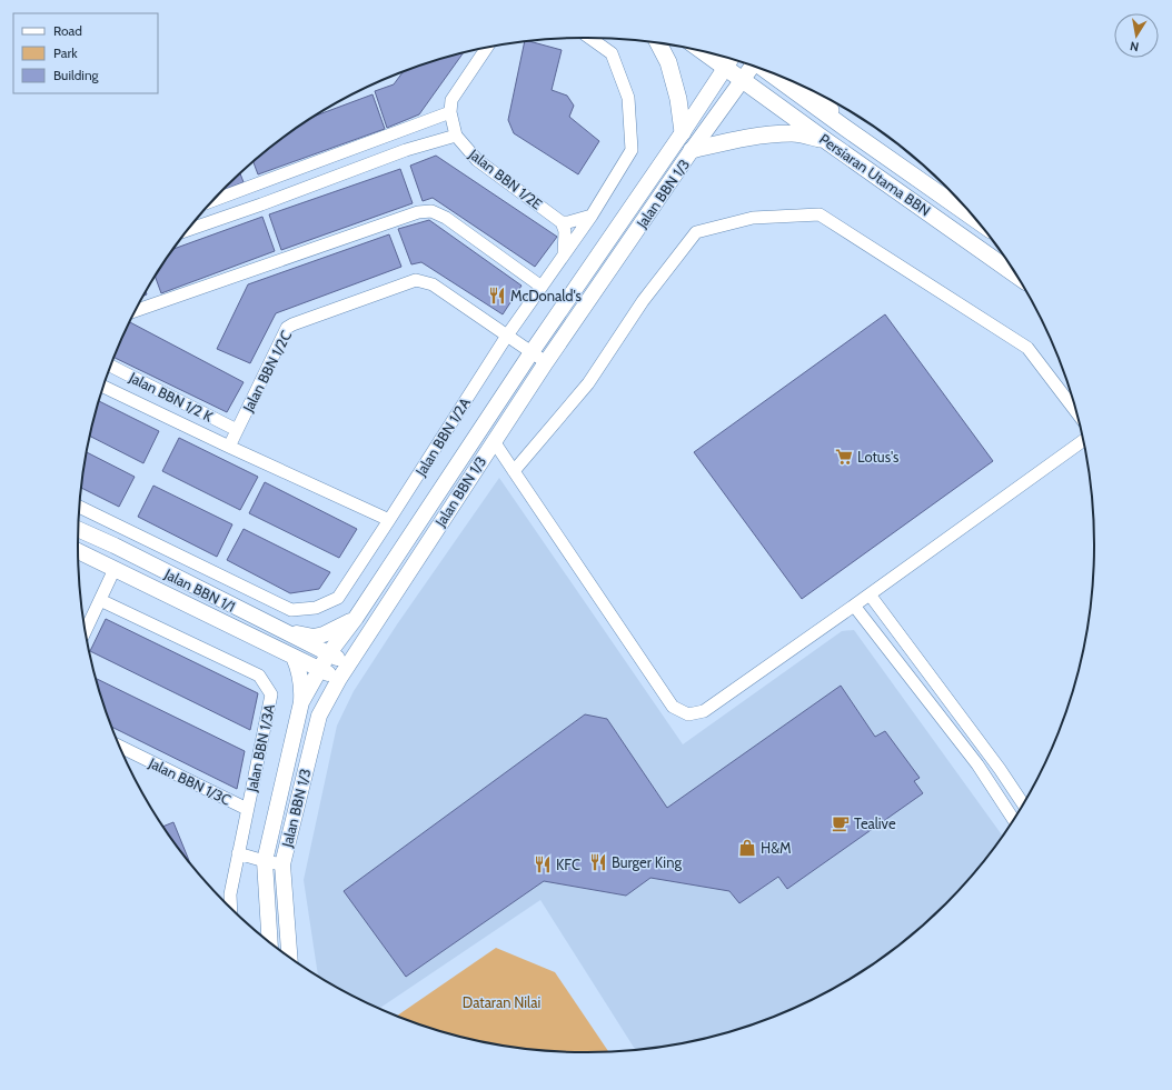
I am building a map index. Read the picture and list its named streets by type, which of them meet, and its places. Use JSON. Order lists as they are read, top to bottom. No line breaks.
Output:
{"streets":{"main road":["Persiaran Utama BBN"],"street":["Jalan BBN 1/2E","Jalan BBN 1/3","Jalan BBN 1/2C","Jalan BBN 1/2 K","Jalan BBN 1/2A","Jalan BBN 1/1","Jalan BBN 1/3A","Jalan BBN 1/3C"]},"crossings":[["Persiaran Utama BBN","Jalan BBN 1/3"],["Jalan BBN 1/3","Jalan BBN 1/2C"],["Jalan BBN 1/3","Jalan BBN 1/1"],["Jalan BBN 1/2C","Jalan BBN 1/2 K"],["Jalan BBN 1/2C","Jalan BBN 1/2A"],["Jalan BBN 1/3A","Jalan BBN 1/3C"]],"parks":["Dataran Nilai"],"places":{"restaurant":["McDonald's","Burger King","KFC"],"supermarket":["Lotus's"],"cafe":["Tealive"],"shop":["H&M"]},"legend":["Road","Park","Building"],"north":"bottom"}
